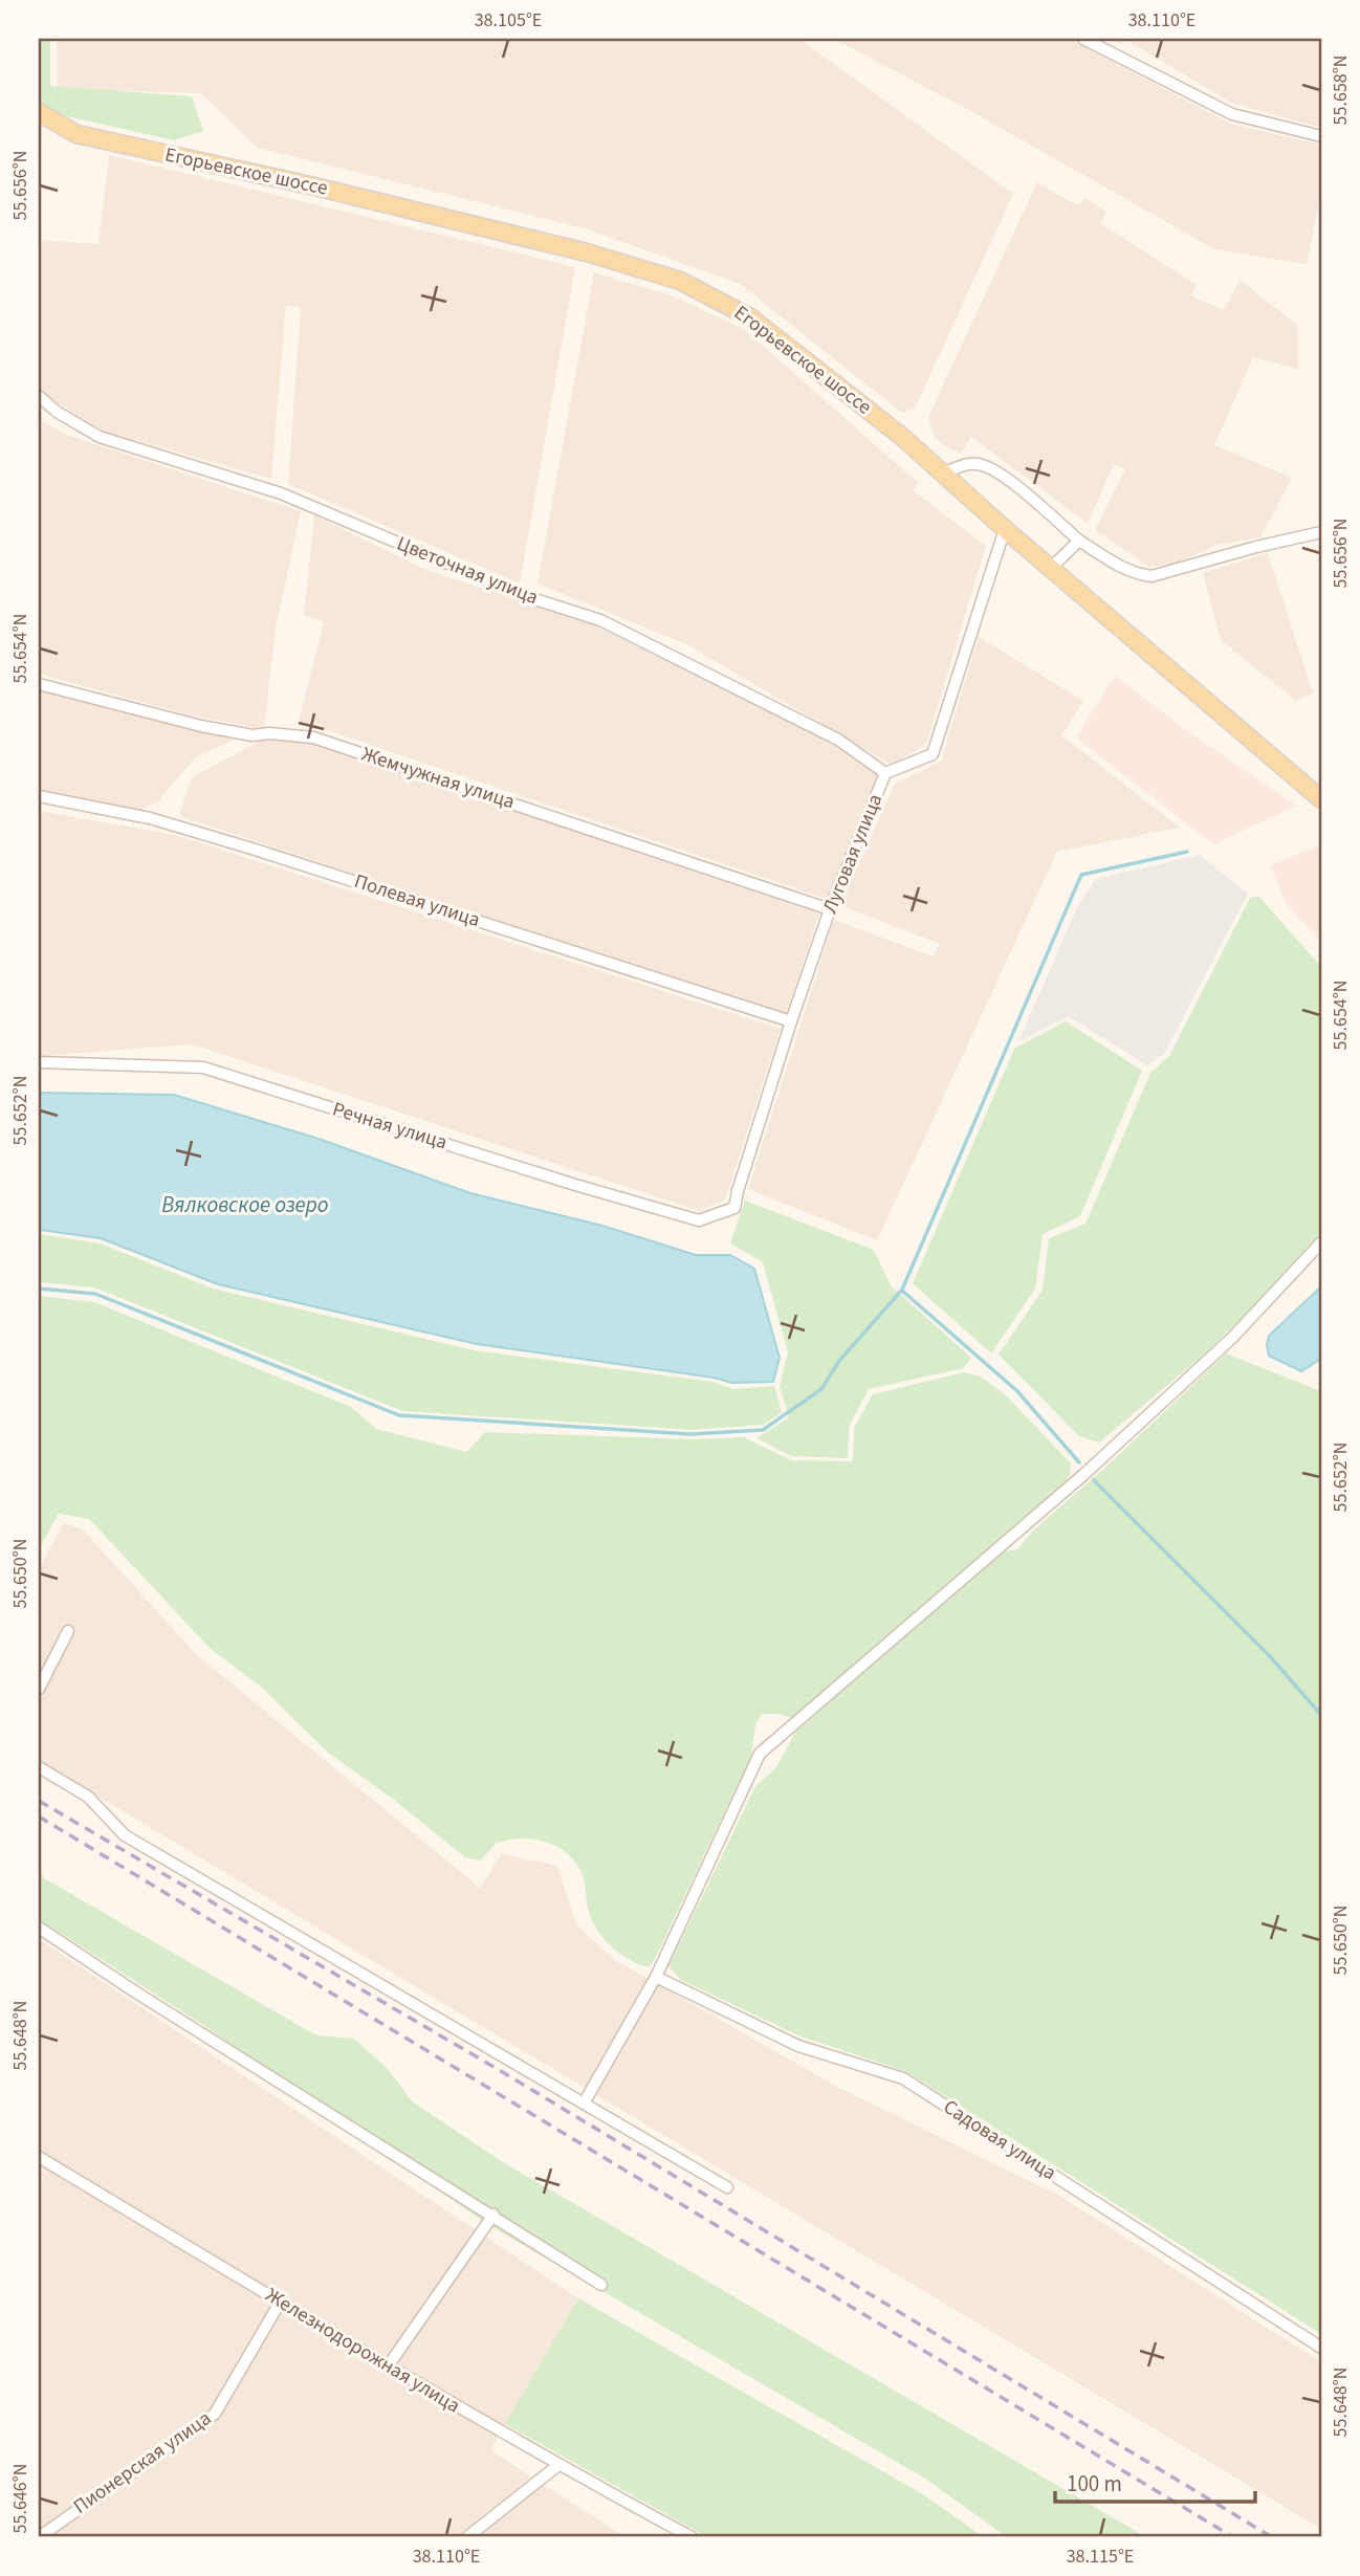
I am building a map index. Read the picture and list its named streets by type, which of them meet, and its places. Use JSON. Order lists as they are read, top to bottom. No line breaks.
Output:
{"streets":{"main road":["Егорьевское шоссе"],"street":["Цветочная улица","Жемчужная улица","Луговая улица","Полевая улица","Речная улица","Садовая улица","Железнодорожная улица","Пионерская улица"]},"crossings":[["Егорьевское шоссе","Луговая улица"],["Цветочная улица","Луговая улица"],["Жемчужная улица","Луговая улица"],["Луговая улица","Полевая улица"],["Луговая улица","Речная улица"],["Железнодорожная улица","Пионерская улица"]],"water":["Вялковское озеро"],"scale_bar":"100 m","coordinates":["38.105°E","38.110°E","55.658°N","55.656°N","55.654°N","55.652°N","55.650°N","55.648°N","55.646°N","38.115°E"]}
